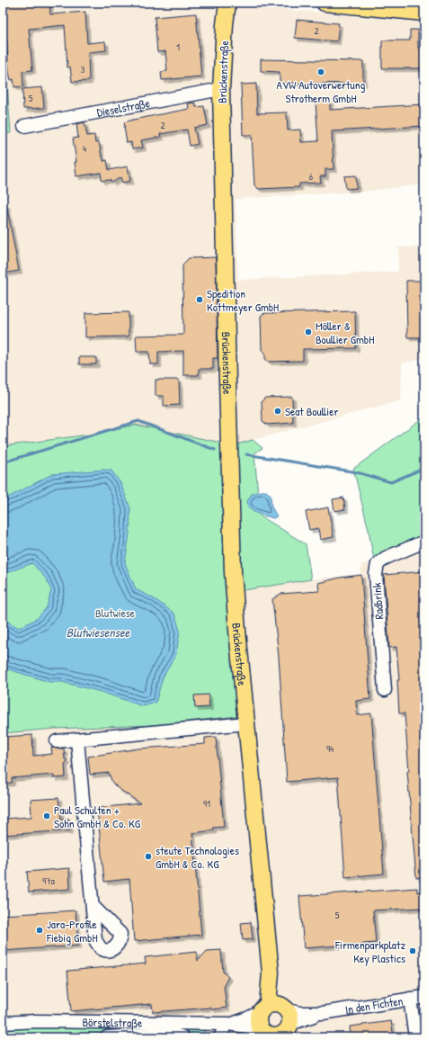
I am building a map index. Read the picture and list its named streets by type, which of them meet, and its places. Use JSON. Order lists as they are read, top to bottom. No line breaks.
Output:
{"streets":{"main road":["Brückenstraße"],"street":["Dieselstraße","Radbrink","In den Fichten","Börstelstraße"]},"crossings":[["Brückenstraße","Dieselstraße"],["Brückenstraße","In den Fichten"],["Brückenstraße","Börstelstraße"],["In den Fichten","Börstelstraße"]],"water":["Blutwiesensee"],"parks":["Blutwiese"],"places":["AVW Autoverwertung Strotherm GmbH","Spedition Kottmeyer GmbH","Möller & Boullier GmbH","Seat Boullier","Paul Schulten + Sohn GmbH & Co. KG","steute Technologies GmbH & Co. KG","Jara-Profile Fiebig GmbH","Firmenparkplatz Key Plastics"],"house_numbers":["2","1","3","5","2","4","6","94","91","97a","5"]}
